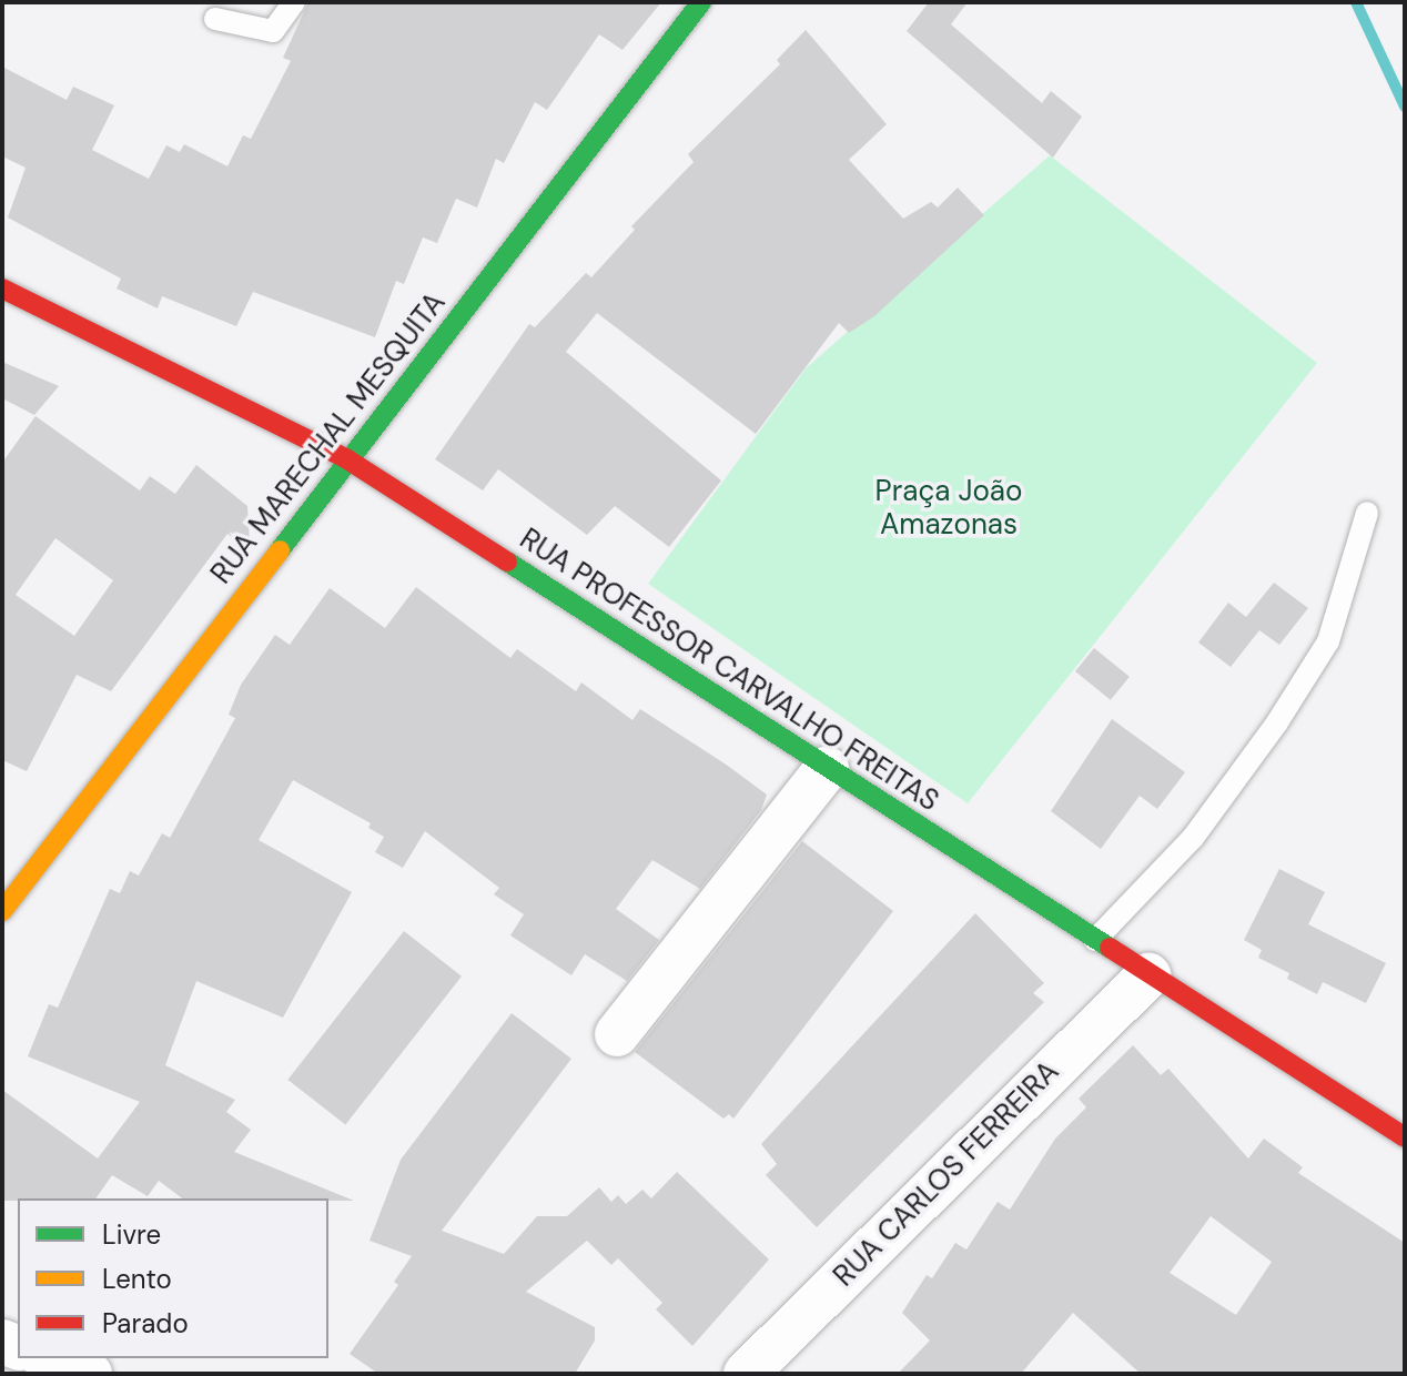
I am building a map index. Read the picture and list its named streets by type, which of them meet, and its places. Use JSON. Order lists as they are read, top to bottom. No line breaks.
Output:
{"streets":{"street":["RUA MARECHAL MESQUITA","RUA PROFESSOR CARVALHO FREITAS","RUA CARLOS FERREIRA"]},"crossings":[["RUA MARECHAL MESQUITA","RUA PROFESSOR CARVALHO FREITAS"],["RUA PROFESSOR CARVALHO FREITAS","RUA CARLOS FERREIRA"]],"parks":["Praça João Amazonas"],"legend":["Livre","Lento","Parado"]}
